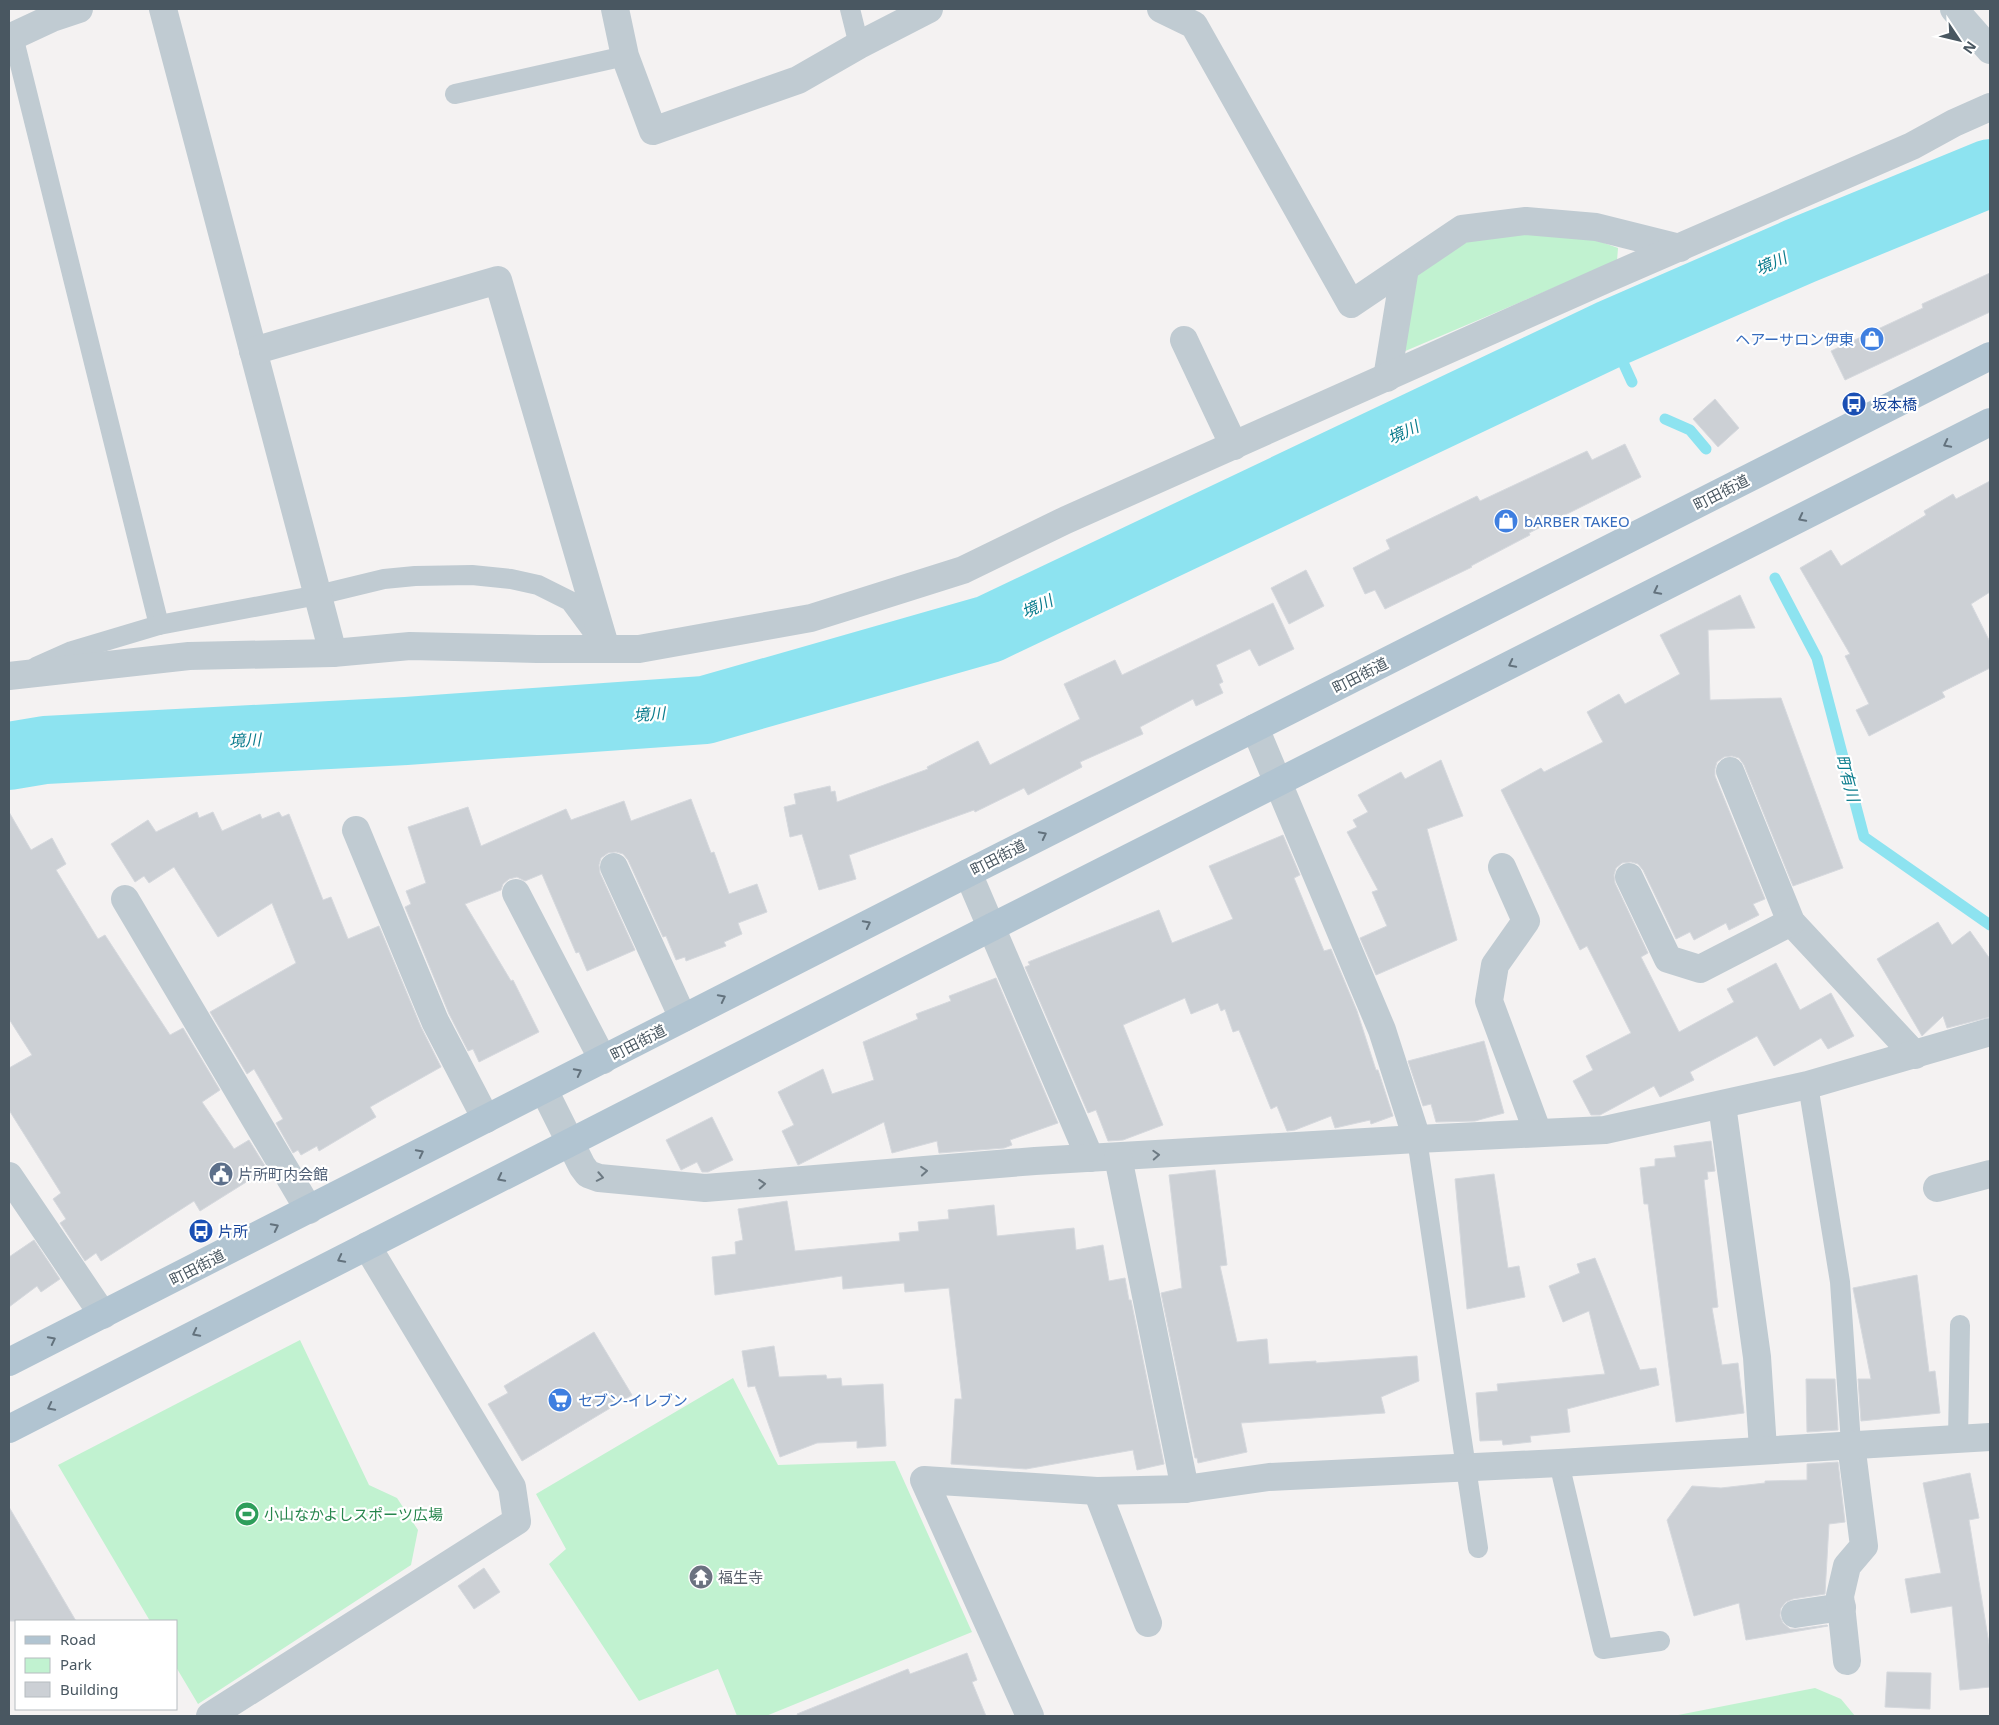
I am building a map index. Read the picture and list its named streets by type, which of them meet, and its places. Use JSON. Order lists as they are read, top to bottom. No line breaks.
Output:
{"streets":{"main road":["町田街道"]},"water":["境川","町有川"],"places":{"shop":["ヘアーサロン伊東","bARBER TAKEO"],"bus stop":["坂本橋","片所"],"public building":["片所町内会館"],"supermarket":["セブン-イレブン"],"sports":["小山なかよしスポーツ広場"],"temple":["福生寺"]},"legend":["Road","Park","Building"],"north":"bottom right"}
